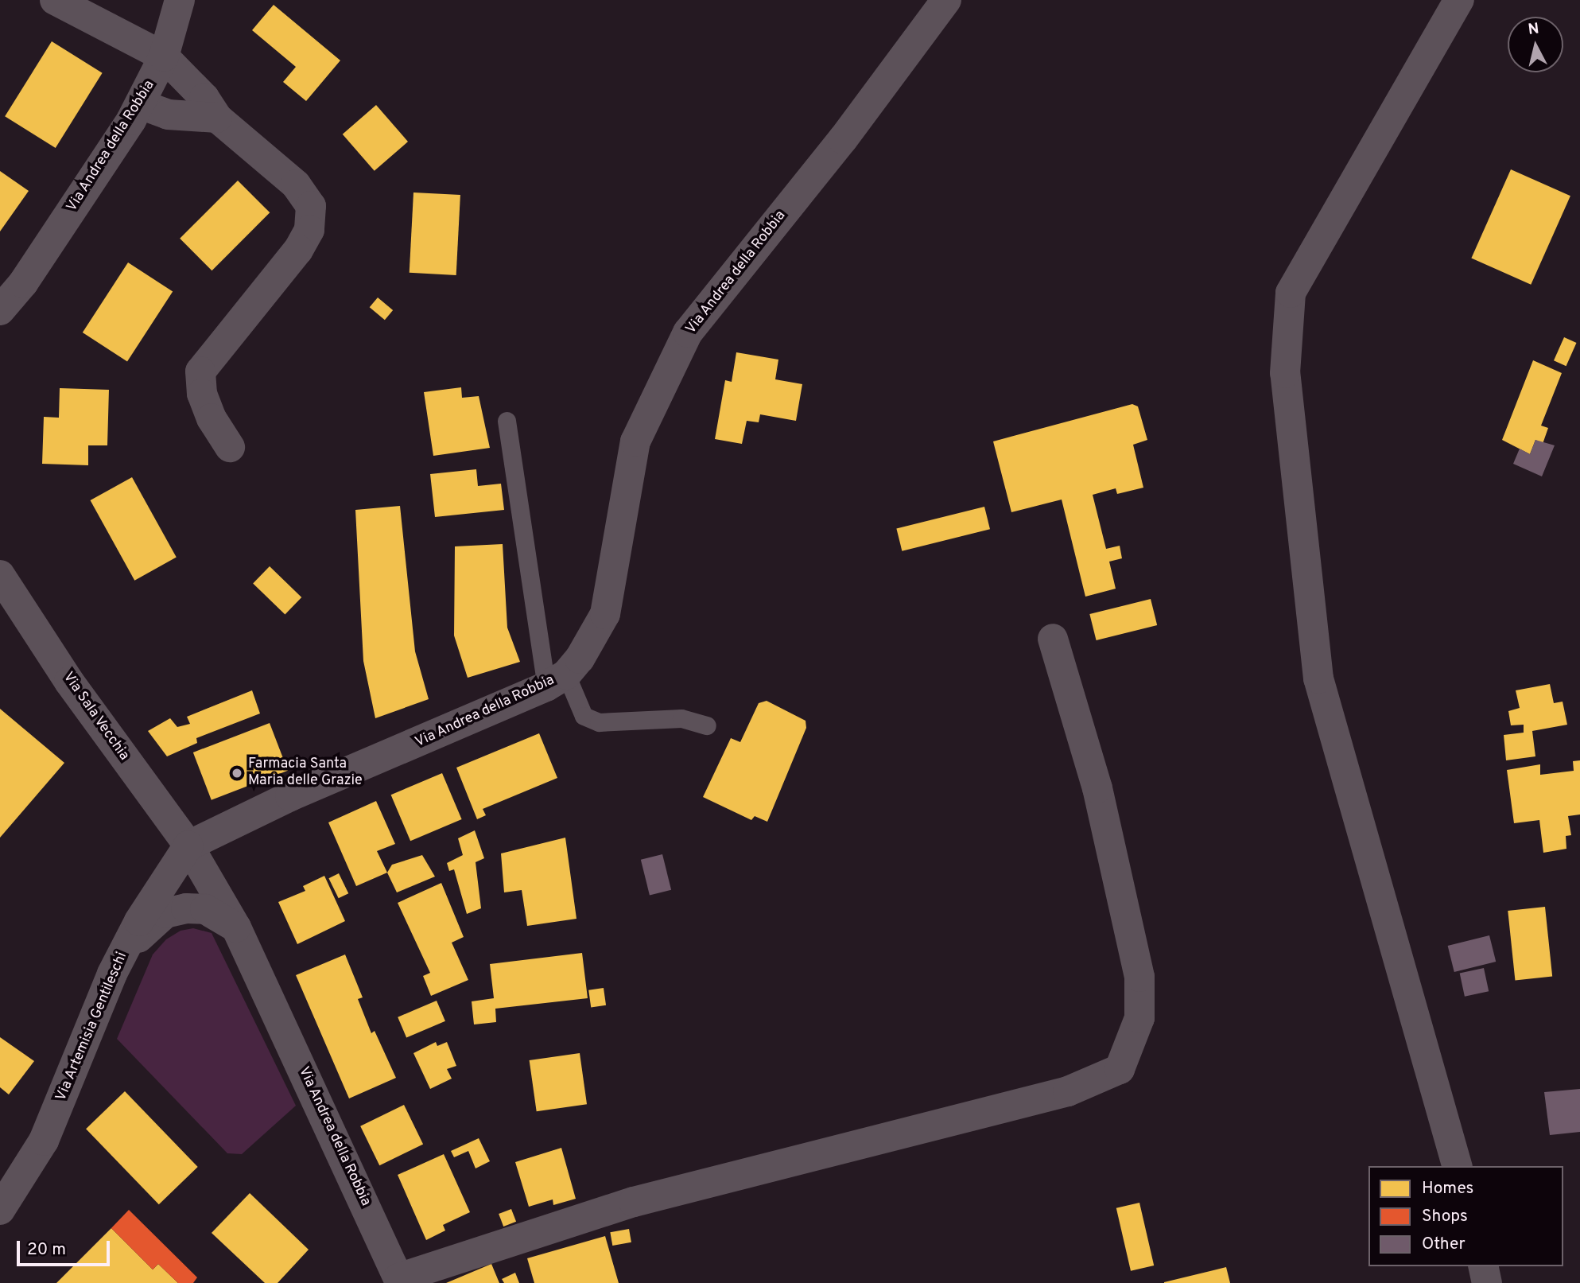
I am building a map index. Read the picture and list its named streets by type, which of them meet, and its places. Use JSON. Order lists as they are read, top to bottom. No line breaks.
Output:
{"streets":{"street":["Via Andrea della Robbia","Via Sala Vecchia","Via Artemisia Gentileschi"]},"crossings":[["Via Andrea della Robbia","Via Sala Vecchia"],["Via Andrea della Robbia","Via Artemisia Gentileschi"],["Via Sala Vecchia","Via Artemisia Gentileschi"]],"places":["Farmacia Santa Maria delle Grazie"],"legend":["Homes","Shops","Other"],"scale_bar":"20 m","north":"top"}
